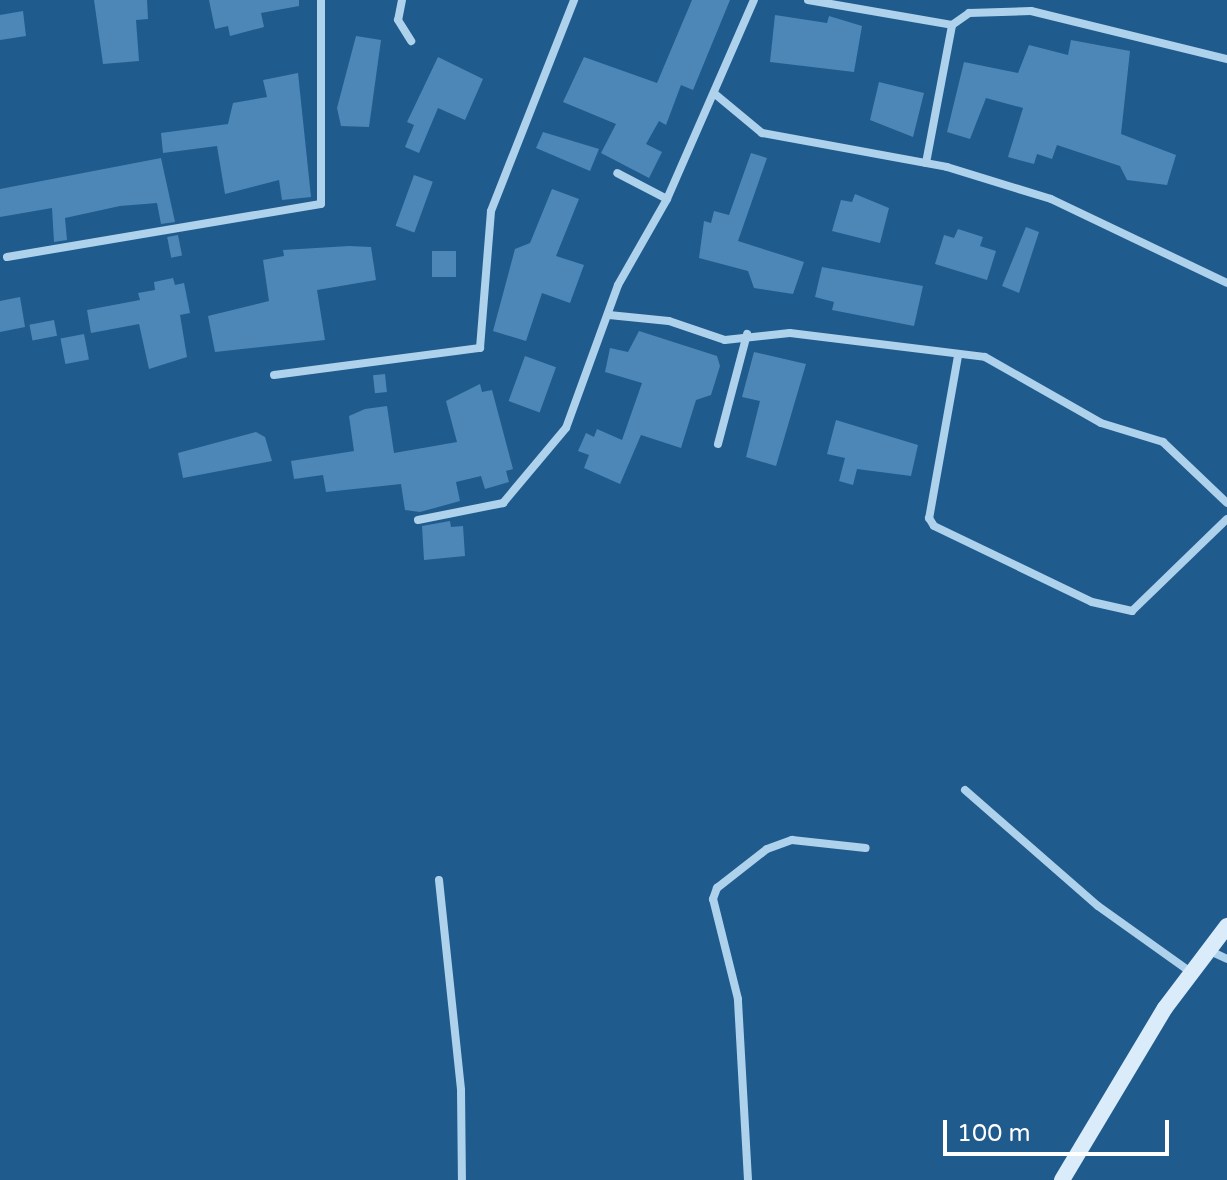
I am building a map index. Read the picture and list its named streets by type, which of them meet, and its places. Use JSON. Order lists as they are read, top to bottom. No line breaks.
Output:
{"scale_bar":"100 m"}
